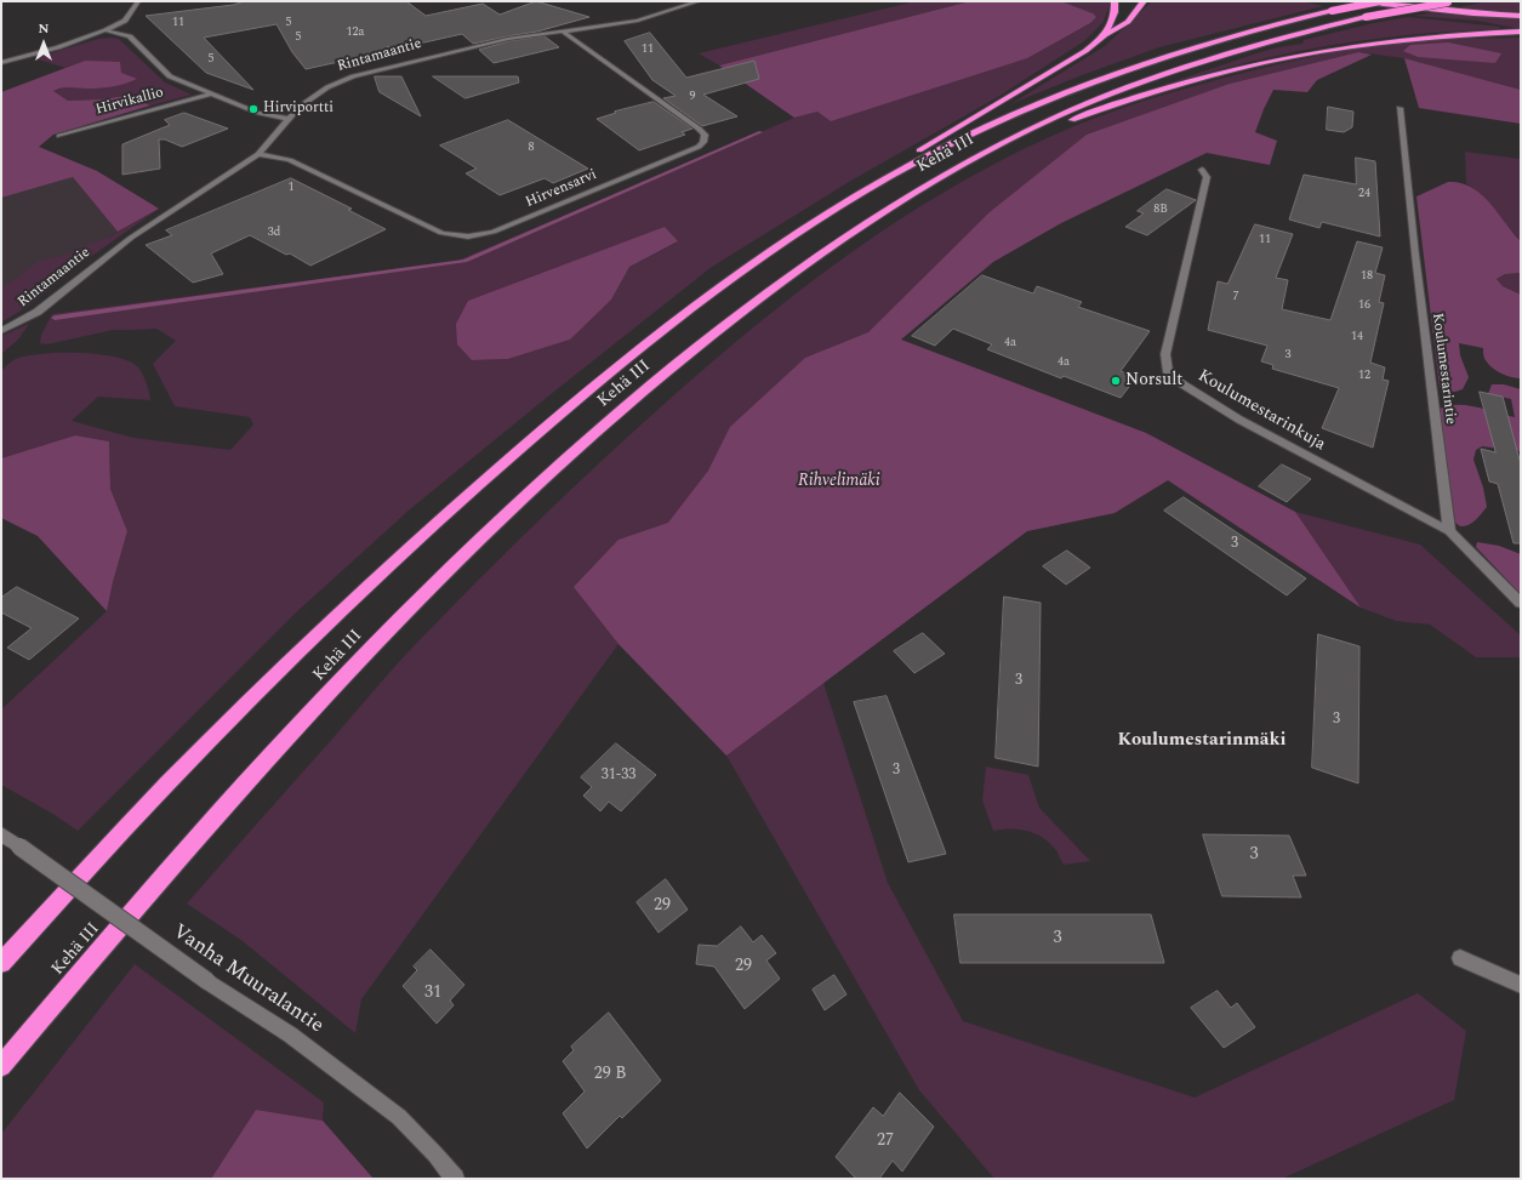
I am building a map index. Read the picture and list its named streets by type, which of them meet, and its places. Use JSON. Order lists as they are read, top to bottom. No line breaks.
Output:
{"streets":{"highway":["Kehä III"],"street":["Rintamaantie","Hirvikallio","Hirvensarvi","Koulumestarintie","Koulumestarinkuja","Vanha Muuralantie"]},"crossings":[["Rintamaantie","Hirvensarvi"],["Koulumestarintie","Koulumestarinkuja"]],"districts":["Koulumestarinmäki"],"parks":["Rihvelimäki"],"places":["Hirviportti","Norsult"],"house_numbers":["11","5","12a","5","11","5","9","8","1","24","8B","3d","11","18","7","16","14","4a","3","4a","12","3","3","3","3","31-33","3","29","3","29","31","29 B","27"],"north":"top"}
